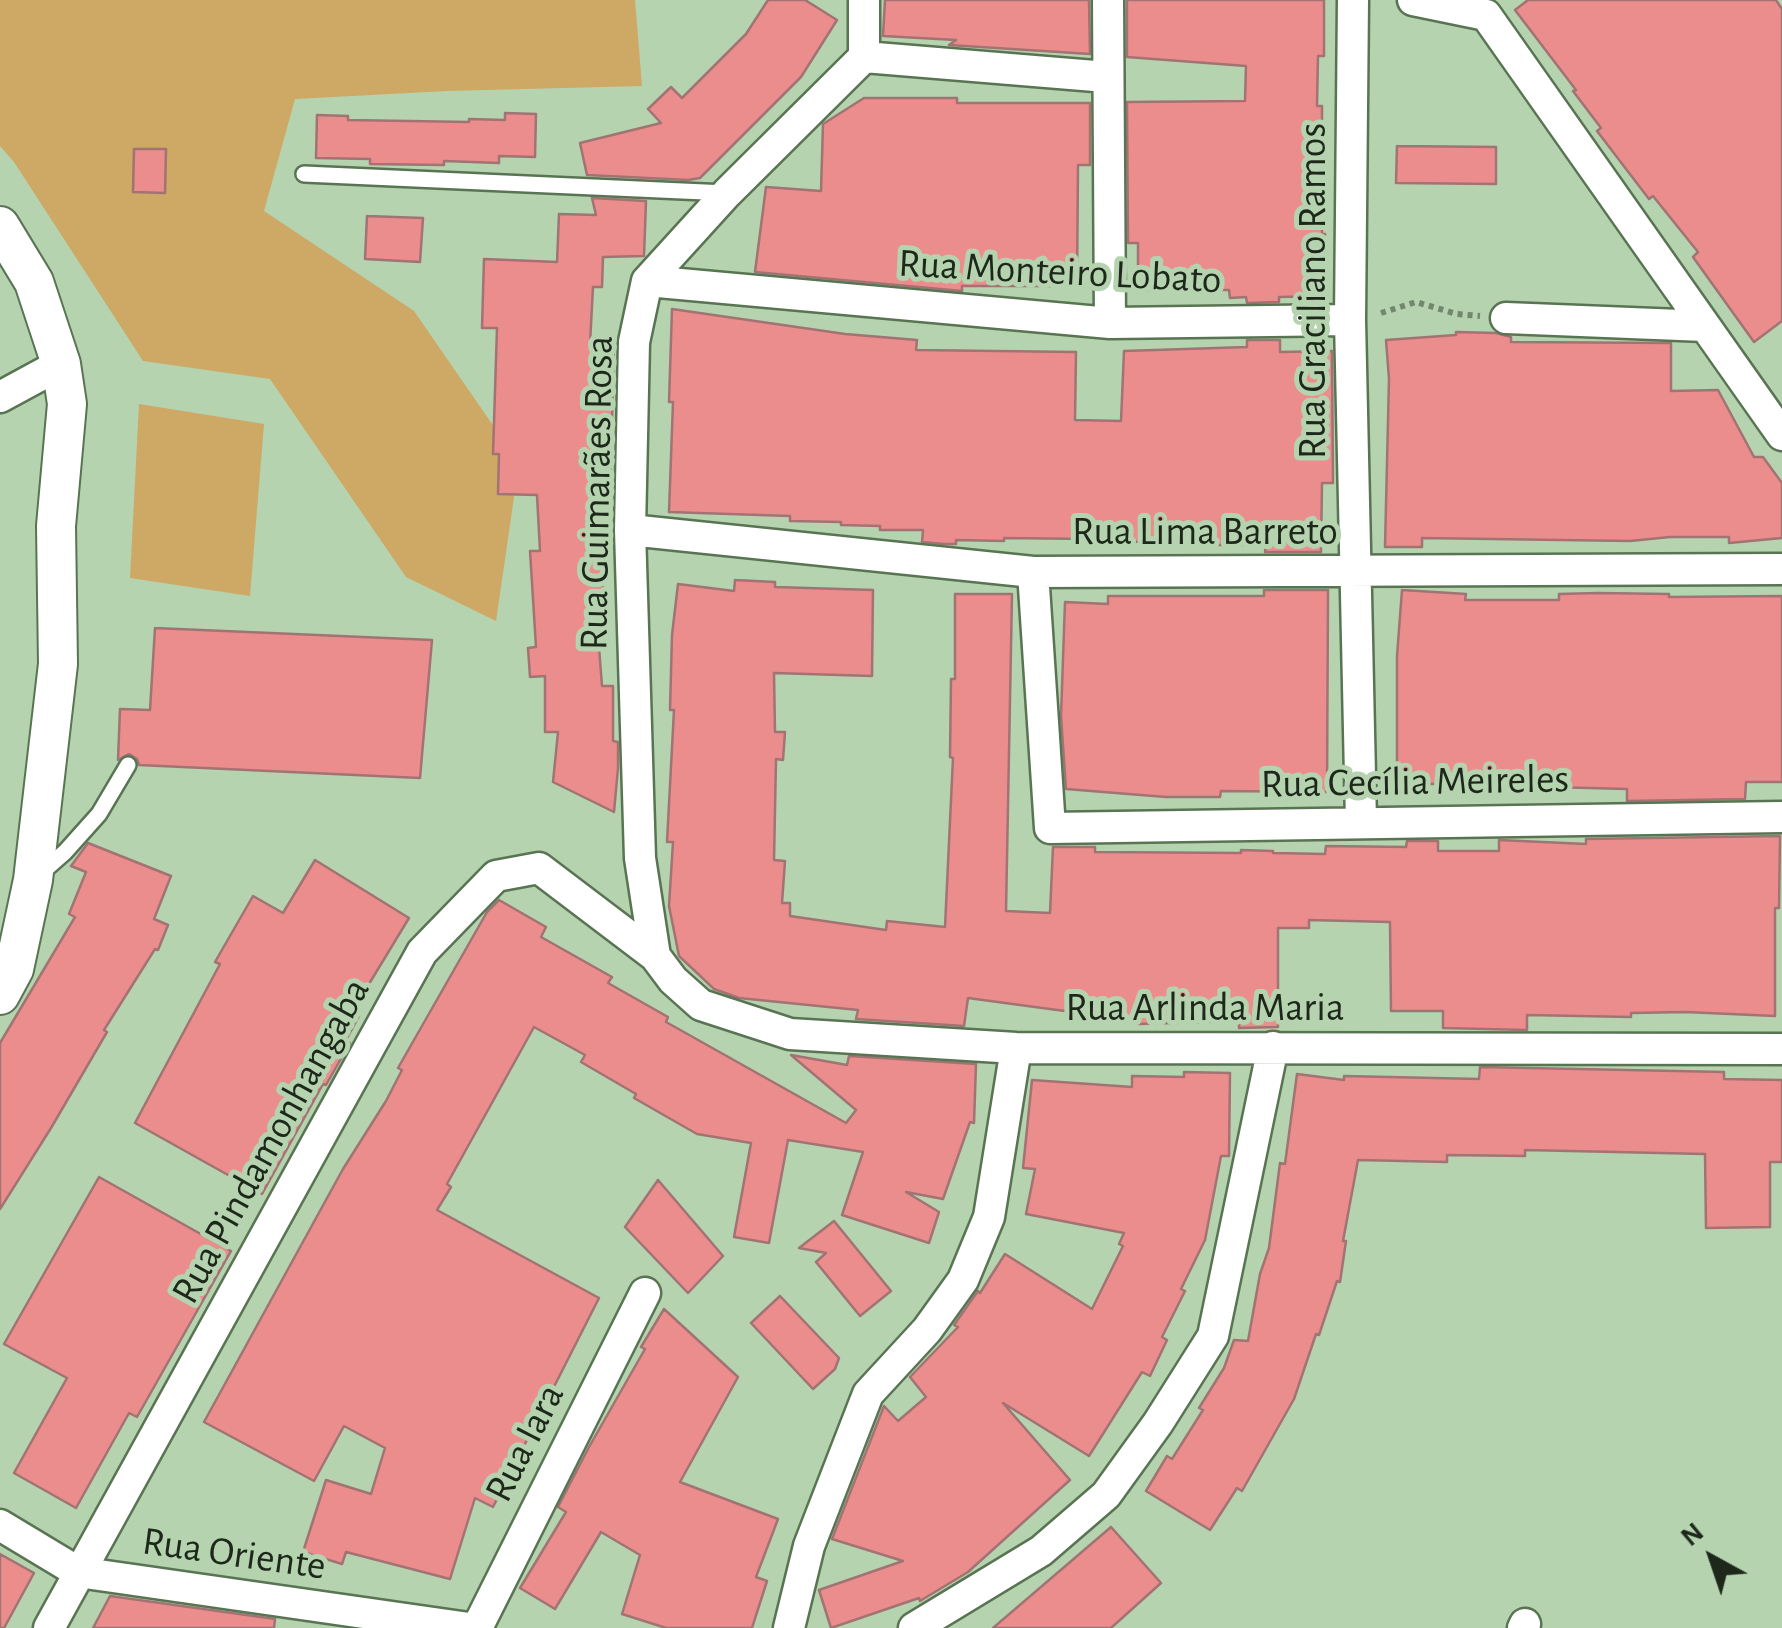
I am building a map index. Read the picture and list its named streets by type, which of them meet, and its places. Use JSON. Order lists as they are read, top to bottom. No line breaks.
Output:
{"streets":{"street":["Rua Monteiro Lobato","Rua Graciliano Ramos","Rua Guimarães Rosa","Rua Lima Barreto","Rua Cecília Meireles","Rua Arlinda Maria","Rua Pindamonhangaba","Rua Iara","Rua Oriente"]},"crossings":[["Rua Monteiro Lobato","Rua Graciliano Ramos"],["Rua Monteiro Lobato","Rua Guimarães Rosa"],["Rua Graciliano Ramos","Rua Lima Barreto"],["Rua Graciliano Ramos","Rua Cecília Meireles"],["Rua Guimarães Rosa","Rua Lima Barreto"],["Rua Guimarães Rosa","Rua Arlinda Maria"],["Rua Guimarães Rosa","Rua Pindamonhangaba"],["Rua Lima Barreto","Rua Cecília Meireles"],["Rua Arlinda Maria","Rua Pindamonhangaba"],["Rua Pindamonhangaba","Rua Oriente"]],"north":"top left"}
